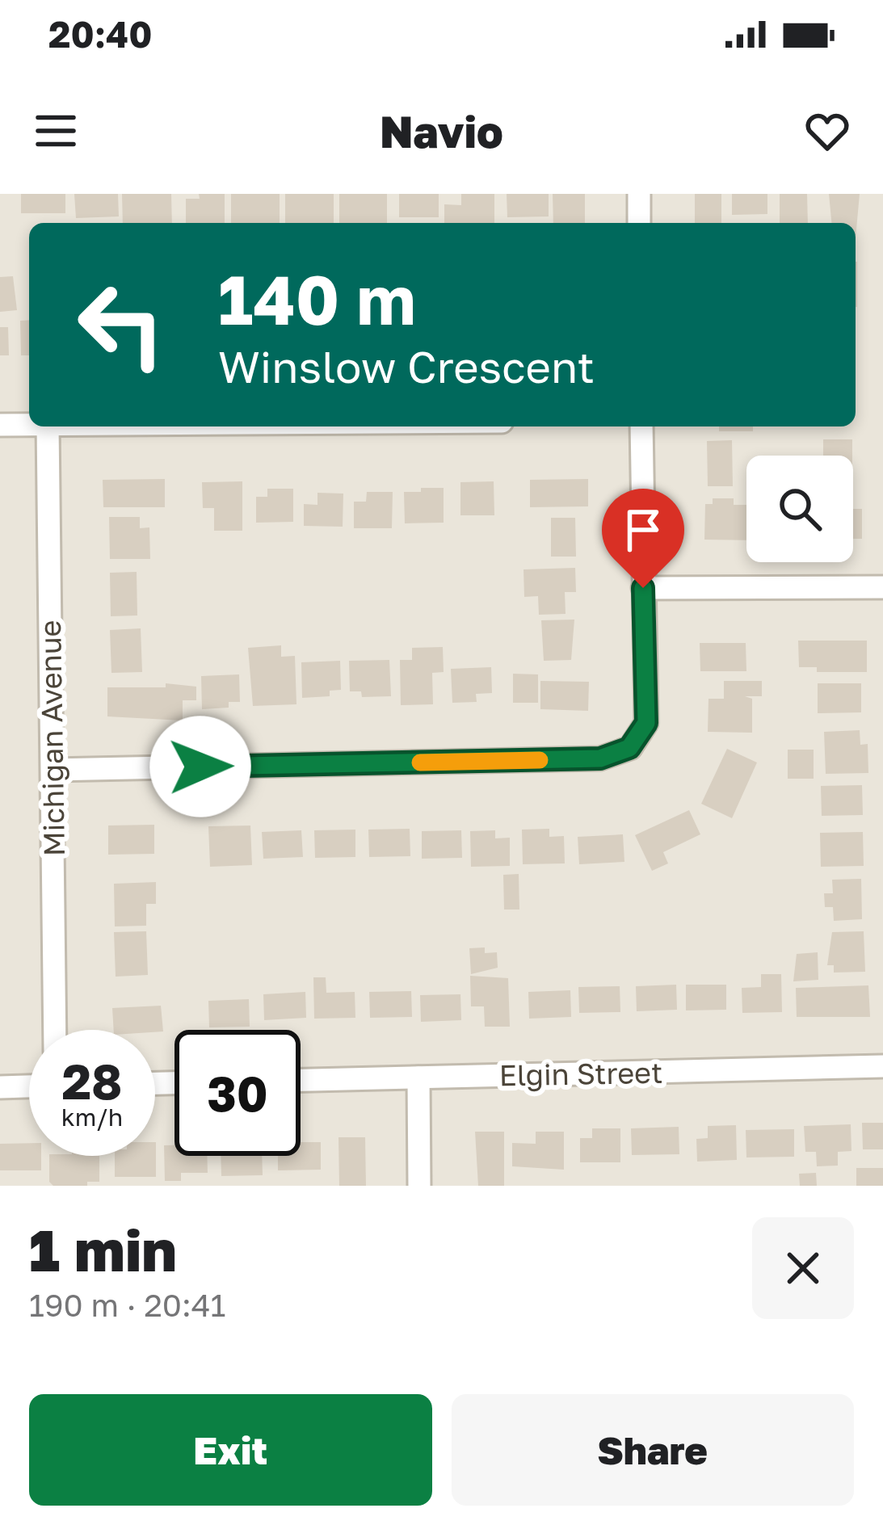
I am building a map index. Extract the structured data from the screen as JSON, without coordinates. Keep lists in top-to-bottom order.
{
  "streets": {
    "street": ["Michigan Avenue", "Elgin Street"]
  },
  "page": {
    "status": "20:40",
    "header": "Navio",
    "turn": ["140 m", "Winslow Crescent"],
    "speed": "28 km/h",
    "limit": "30",
    "heading": ["1 min", "190 m · 20:41"],
    "buttons": ["Exit", "Share"]
  }
}
